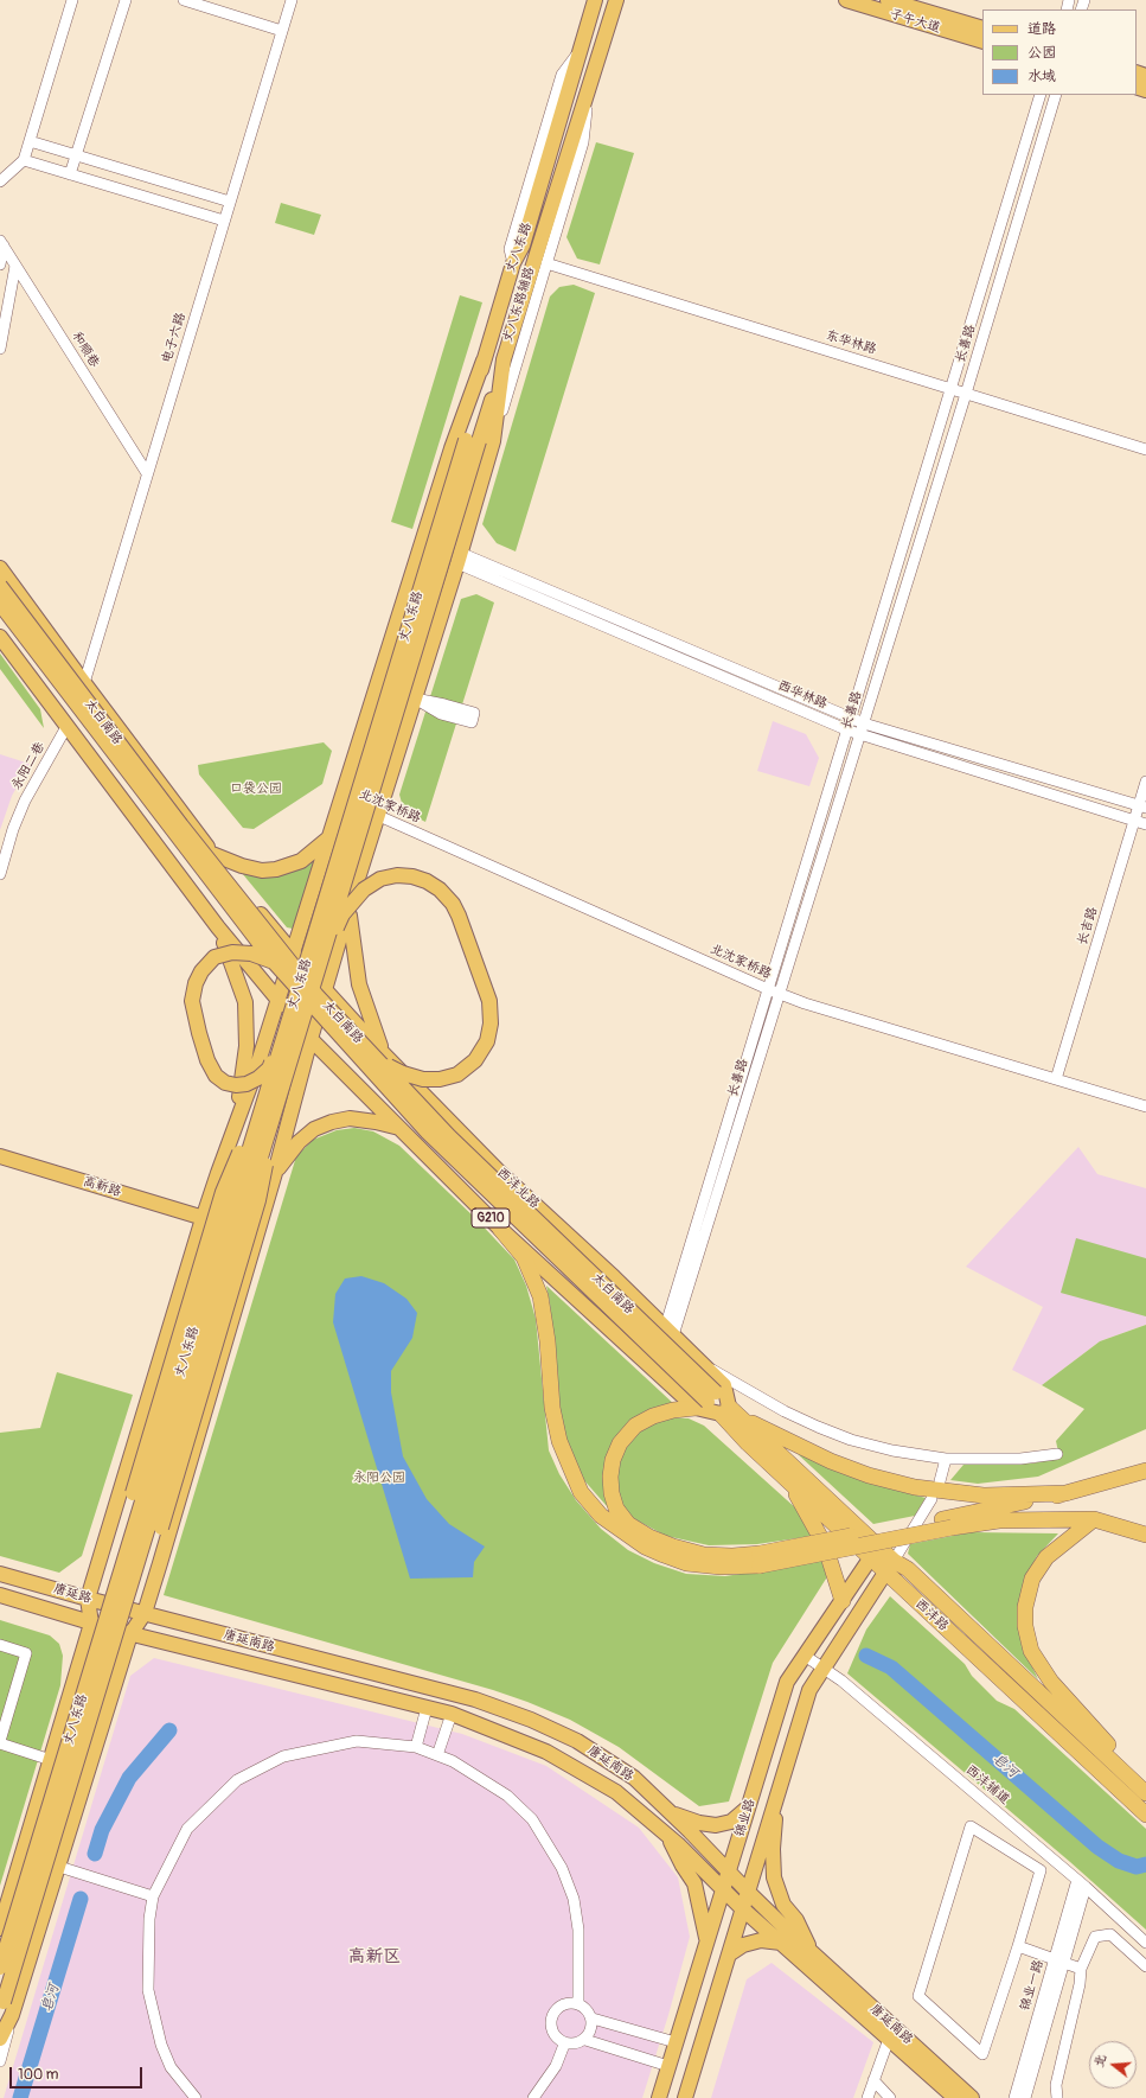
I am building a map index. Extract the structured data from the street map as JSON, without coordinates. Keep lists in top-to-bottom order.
{
  "streets": {
    "highway": ["西沣路"],
    "main road": [
      "子午大道",
      "丈八东路",
      "太白南路",
      "高新路",
      "西沣北路",
      "G210",
      "唐延路",
      "唐延南路",
      "锦业路"
    ],
    "street": [
      "丈八东路辅路",
      "电子六路",
      "东华林路",
      "长善路",
      "和顺巷",
      "西华林路",
      "永阳二巷",
      "北沈家桥路",
      "长吉路",
      "西沣辅道",
      "锦业一路"
    ]
  },
  "crossings": [
    ["丈八东路", "丈八东路辅路"],
    ["丈八东路", "西华林路"],
    ["丈八东路", "北沈家桥路"],
    ["丈八东路", "西沣北路"],
    ["丈八东路", "G210"],
    ["丈八东路", "唐延路"],
    ["丈八东路", "唐延南路"],
    ["丈八东路辅路", "东华林路"],
    ["电子六路", "和顺巷"],
    ["电子六路", "太白南路"],
    ["东华林路", "长善路"],
    ["长善路", "西华林路"],
    ["长善路", "北沈家桥路"],
    ["长善路", "西沣北路"],
    ["西华林路", "长吉路"],
    ["太白南路", "西沣北路"],
    ["太白南路", "G210"],
    ["北沈家桥路", "长吉路"],
    ["西沣北路", "G210"],
    ["西沣北路", "西沣路"],
    ["G210", "西沣路"],
    ["唐延路", "唐延南路"],
    ["西沣路", "锦业路"],
    ["唐延南路", "锦业路"],
    ["西沣辅道", "锦业路"],
    ["西沣辅道", "锦业一路"]
  ],
  "districts": ["高新区"],
  "water": ["皂河"],
  "parks": ["口袋公园", "永阳公园"],
  "legend": ["道路", "公园", "水域"],
  "scale_bar": "100 m",
  "north": "left"
}
